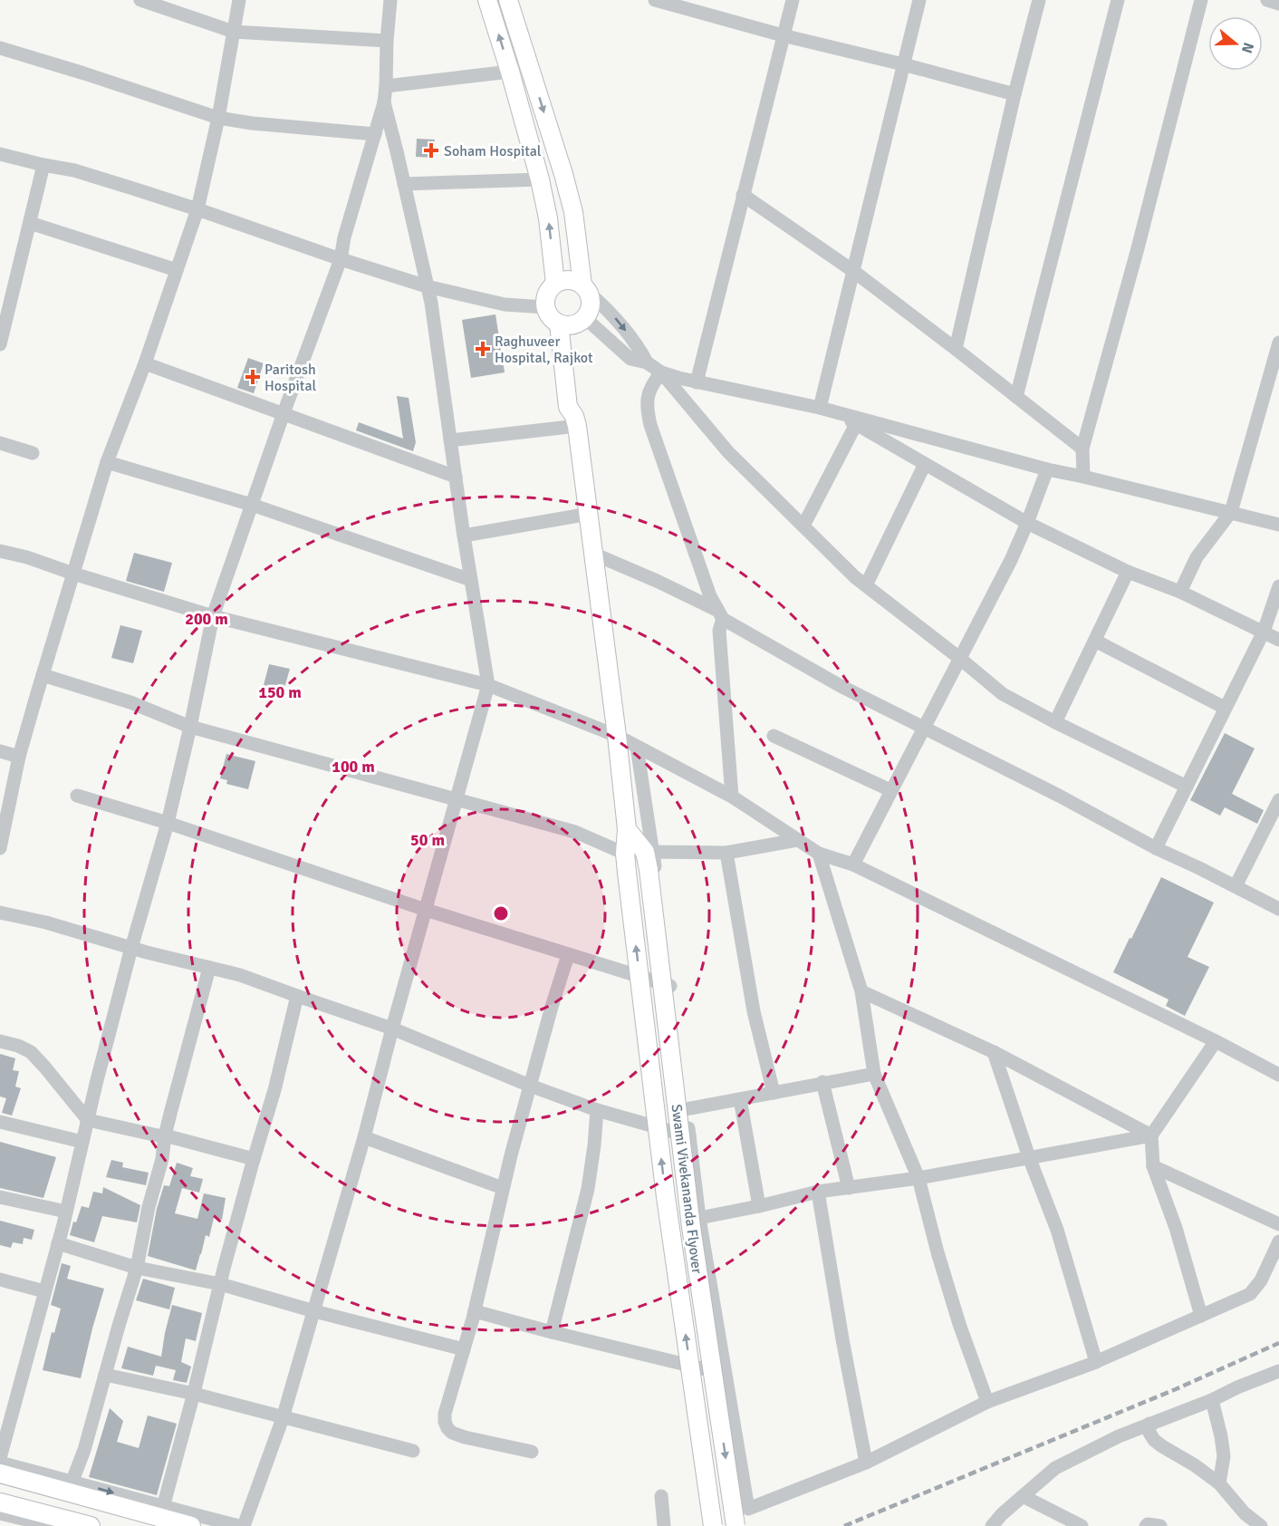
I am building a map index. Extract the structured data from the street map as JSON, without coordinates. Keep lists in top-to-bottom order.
{
  "streets": {
    "main road": ["Swami Vivekananda Flyover"]
  },
  "places": {
    "health": ["Soham Hospital", "Raghuveer Hospital, Rajkot", "Paritosh Hospital"]
  },
  "north": "right",
  "rings": [
    "200 m",
    "150 m",
    "100 m",
    "50 m"
  ]
}
